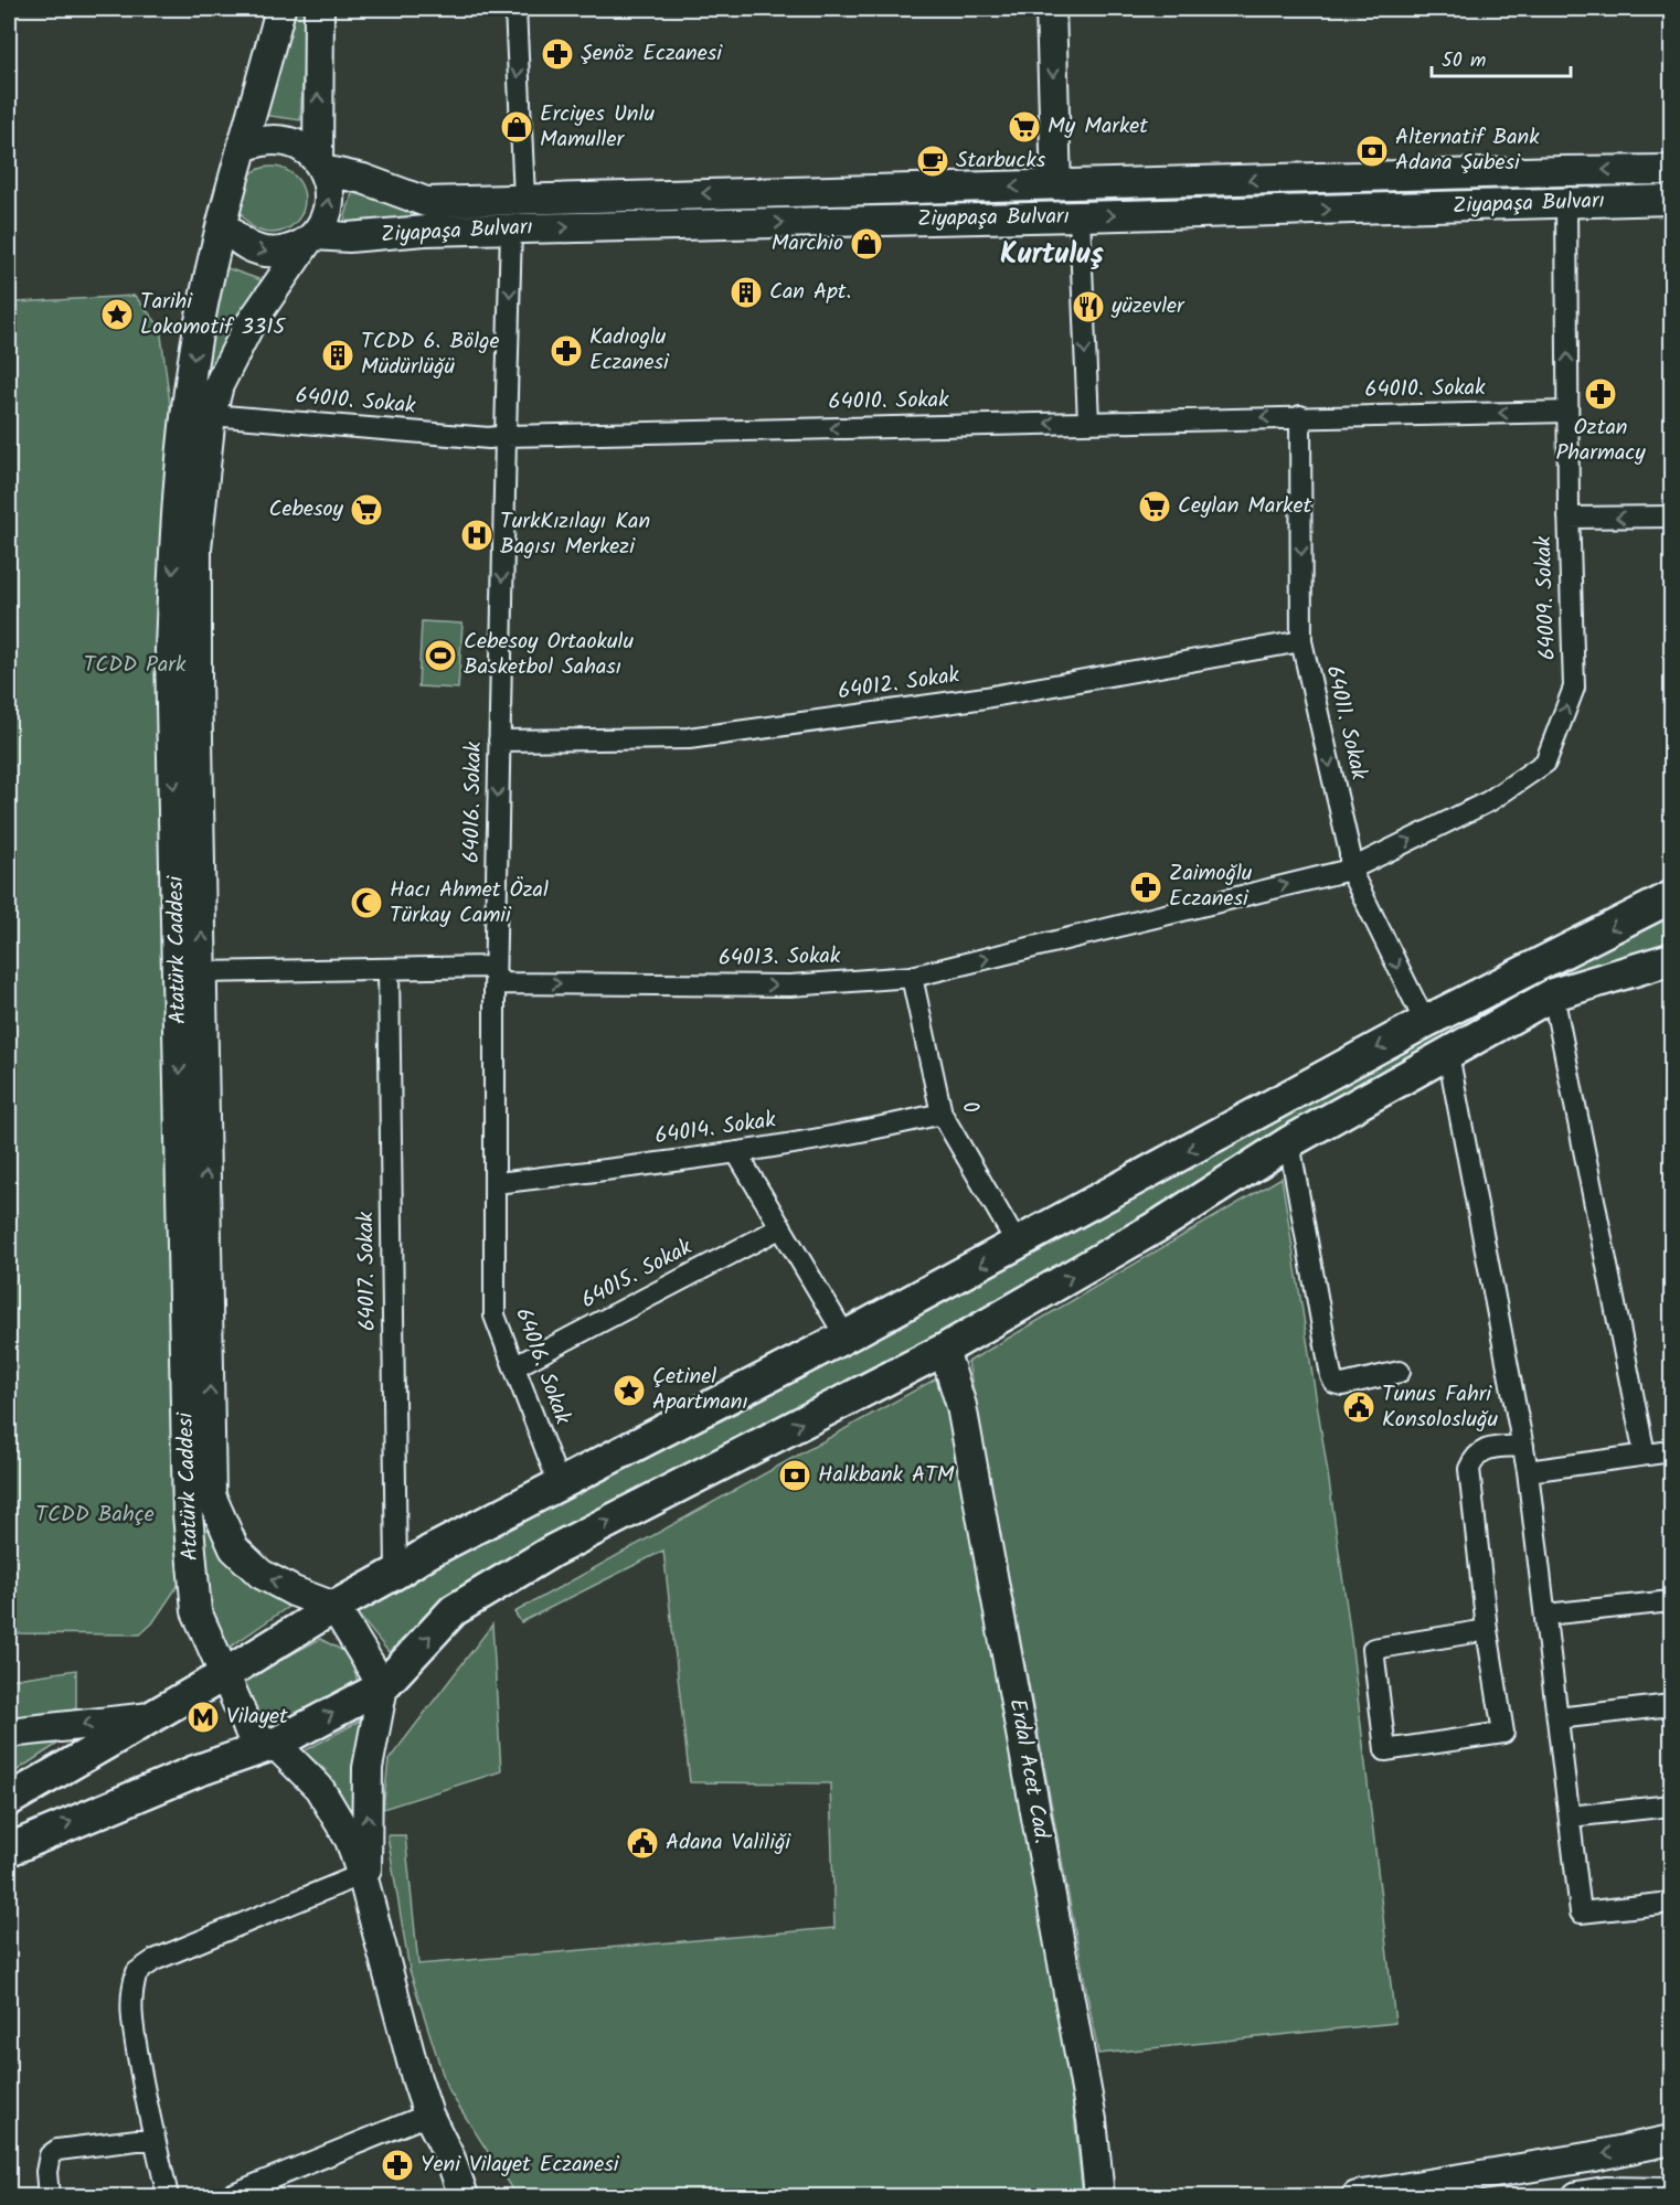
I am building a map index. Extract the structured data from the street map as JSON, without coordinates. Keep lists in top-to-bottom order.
{
  "streets": {
    "main road": ["Ziyapaşa Bulvarı", "Atatürk Caddesi", "Erdal Acet Cad."],
    "street": [
      "64010. Sokak",
      "64009. Sokak",
      "64012. Sokak",
      "64011. Sokak",
      "64016. Sokak",
      "64013. Sokak",
      "0",
      "64014. Sokak",
      "64017. Sokak",
      "64015. Sokak"
    ]
  },
  "crossings": [
    ["Ziyapaşa Bulvarı", "64009. Sokak"],
    ["Ziyapaşa Bulvarı", "64016. Sokak"],
    ["Ziyapaşa Bulvarı", "Atatürk Caddesi"],
    ["64010. Sokak", "64009. Sokak"],
    ["64010. Sokak", "64011. Sokak"],
    ["64010. Sokak", "64016. Sokak"],
    ["64010. Sokak", "Atatürk Caddesi"],
    ["64009. Sokak", "64011. Sokak"],
    ["64009. Sokak", "64013. Sokak"],
    ["64012. Sokak", "64011. Sokak"],
    ["64012. Sokak", "64016. Sokak"],
    ["64011. Sokak", "64013. Sokak"],
    ["64016. Sokak", "64013. Sokak"],
    ["64016. Sokak", "64014. Sokak"],
    ["64016. Sokak", "64015. Sokak"],
    ["Atatürk Caddesi", "64013. Sokak"],
    ["64013. Sokak", "0"],
    ["64013. Sokak", "64017. Sokak"],
    ["0", "64014. Sokak"]
  ],
  "one_way": [
    "64010. Sokak",
    "64009. Sokak",
    "64011. Sokak",
    "64016. Sokak",
    "64013. Sokak"
  ],
  "districts": ["Kurtuluş"],
  "parks": ["TCDD Park", "TCDD Bahçe"],
  "places": {
    "pharmacy": [
      "Şenöz Eczanesi",
      "Kadıoglu Eczanesi",
      "Oztan Pharmacy",
      "Zaimoğlu Eczanesi",
      "Yeni Vilayet Eczanesi"
    ],
    "shop": ["Erciyes Unlu Mamuller", "Marchio"],
    "supermarket": ["My Market", "Ceylan Market", "Cebesoy"],
    "bank": ["Alternatif Bank Adana Şubesi", "Halkbank ATM"],
    "cafe": ["Starbucks"],
    "building": ["Can Apt.", "TCDD 6. Bölge Müdürlüğü"],
    "restaurant": ["yüzevler"],
    "place": ["Tarihi Lokomotif 3315", "Çetinel Apartmanı"],
    "hospital": ["TurkKızılayı Kan Bagısı Merkezi"],
    "sports": ["Cebesoy Ortaokulu Basketbol Sahası"],
    "mosque": ["Hacı Ahmet Özal Türkay Camii"],
    "public building": ["Tunus Fahri Konsolosluğu", "Adana Valiliği"],
    "metro station": ["Vilayet"]
  },
  "scale_bar": "50 m"
}
